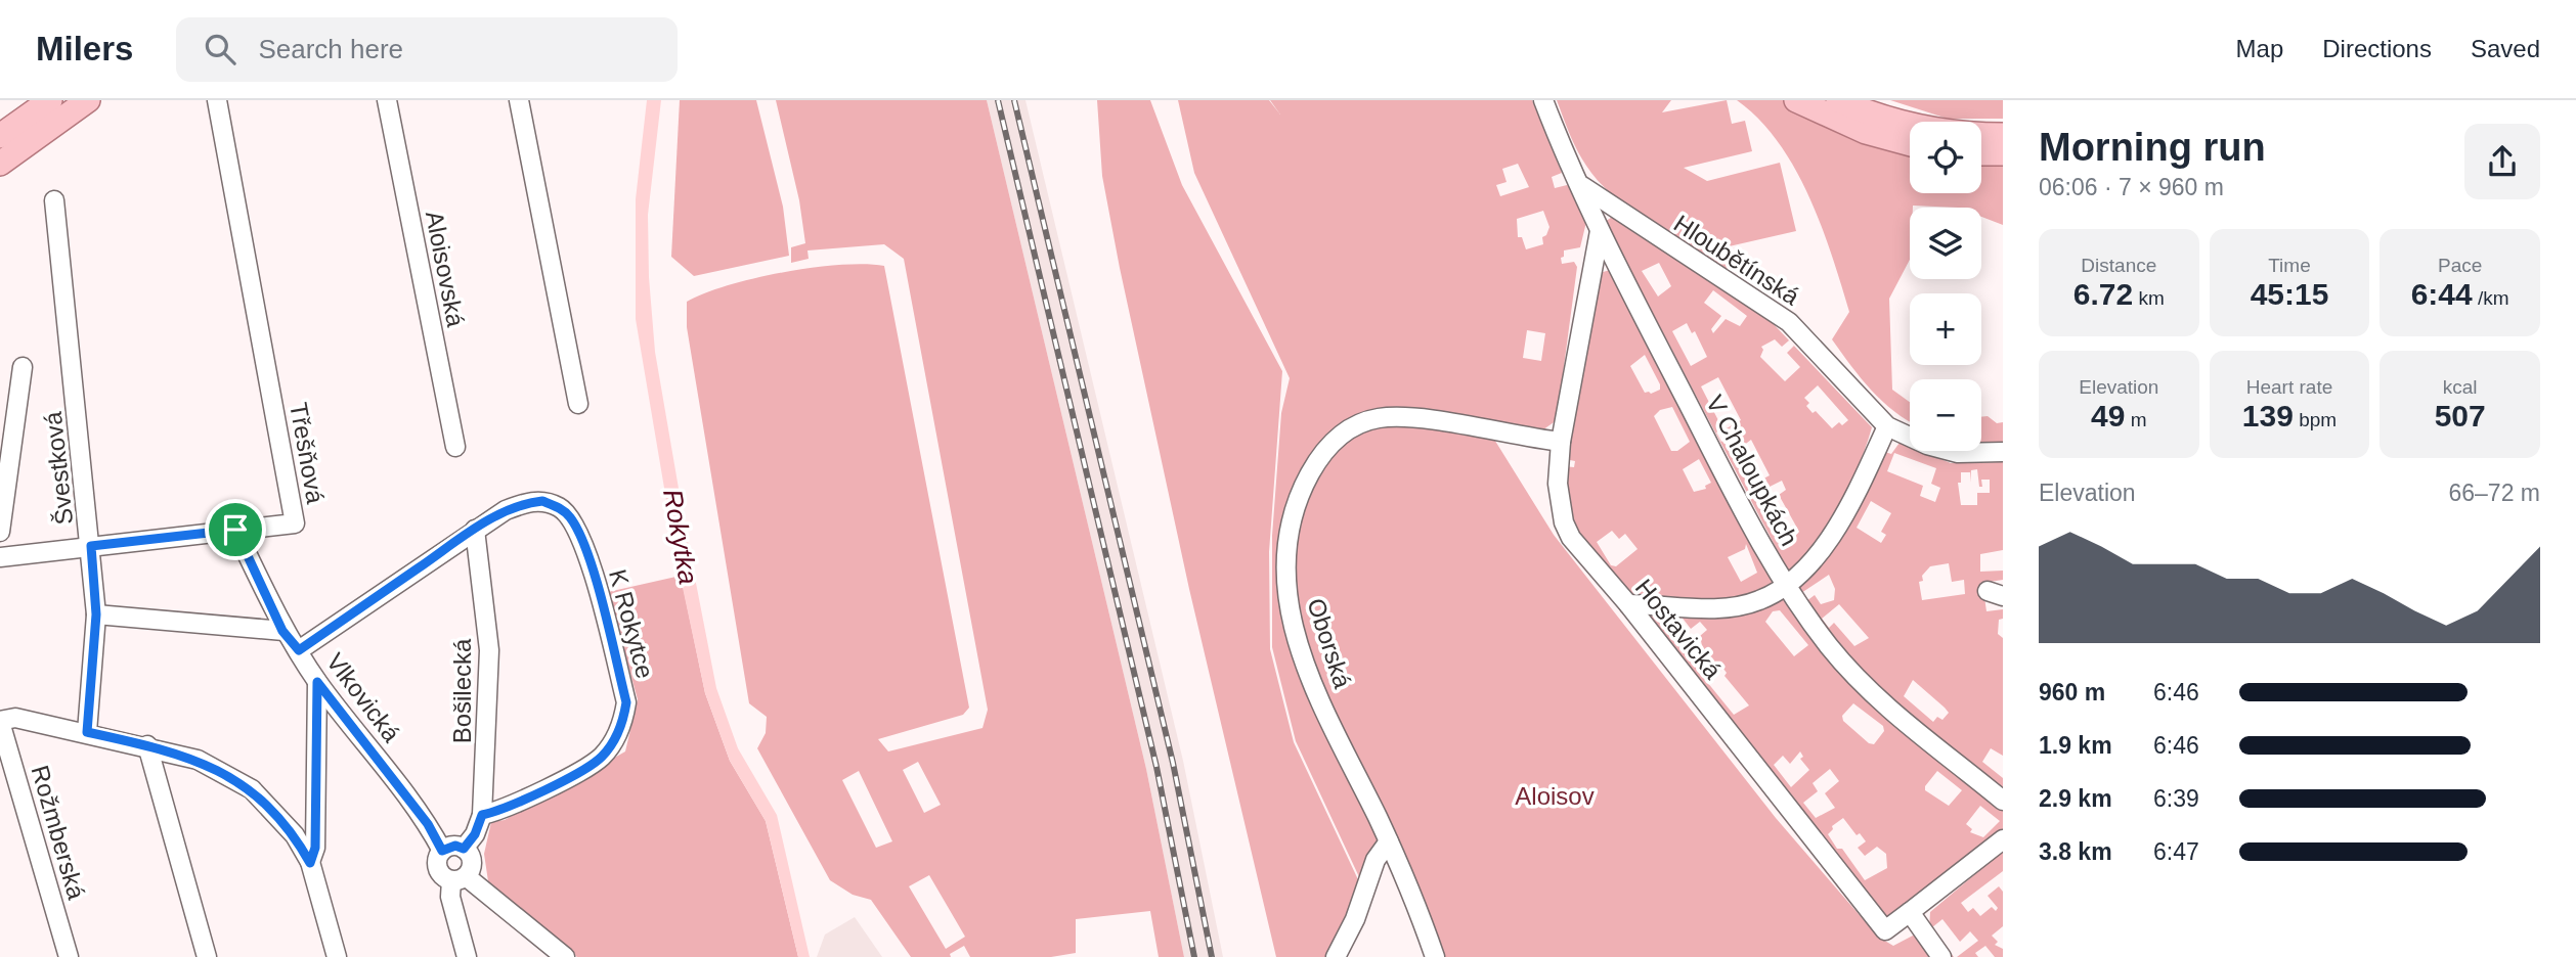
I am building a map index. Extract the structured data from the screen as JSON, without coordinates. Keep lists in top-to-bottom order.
{
  "streets": {
    "street": [
      "Hloubětínská",
      "Aloisovská",
      "Třešňová",
      "Švestková",
      "V Chaloupkách",
      "K Rokytce",
      "Hostavická",
      "Oborská",
      "Bošilecká",
      "Vlkovická",
      "Rožmberská"
    ]
  },
  "crossings": [
    ["Hloubětínská", "V Chaloupkách"],
    ["Třešňová", "Švestková"],
    ["Třešňová", "Vlkovická"],
    ["V Chaloupkách", "Hostavická"],
    ["K Rokytce", "Bošilecká"],
    ["K Rokytce", "Vlkovická"],
    ["Hostavická", "Oborská"],
    ["Bošilecká", "Vlkovická"]
  ],
  "water": ["Rokytka"],
  "parks": ["Aloisov"],
  "page": {
    "header": "Milers",
    "search": "Search here",
    "nav": ["Map", "Directions", "Saved"],
    "heading": ["Morning run", "06:06 · 7 × 960 m"],
    "map_buttons": ["+", "−"],
    "stats": [
      ["Distance", "6.72 km"],
      ["Time", "45:15"],
      ["Pace", "6:44 /km"],
      ["Elevation", "49 m"],
      ["Heart rate", "139 bpm"],
      ["kcal", "507"]
    ],
    "chart": ["Elevation", "66–72 m"],
    "list": [
      {
        "name": "960 m",
        "note": "6:46"
      },
      {
        "name": "1.9 km",
        "note": "6:46"
      },
      {
        "name": "2.9 km",
        "note": "6:39"
      },
      {
        "name": "3.8 km",
        "note": "6:47"
      }
    ]
  }
}
